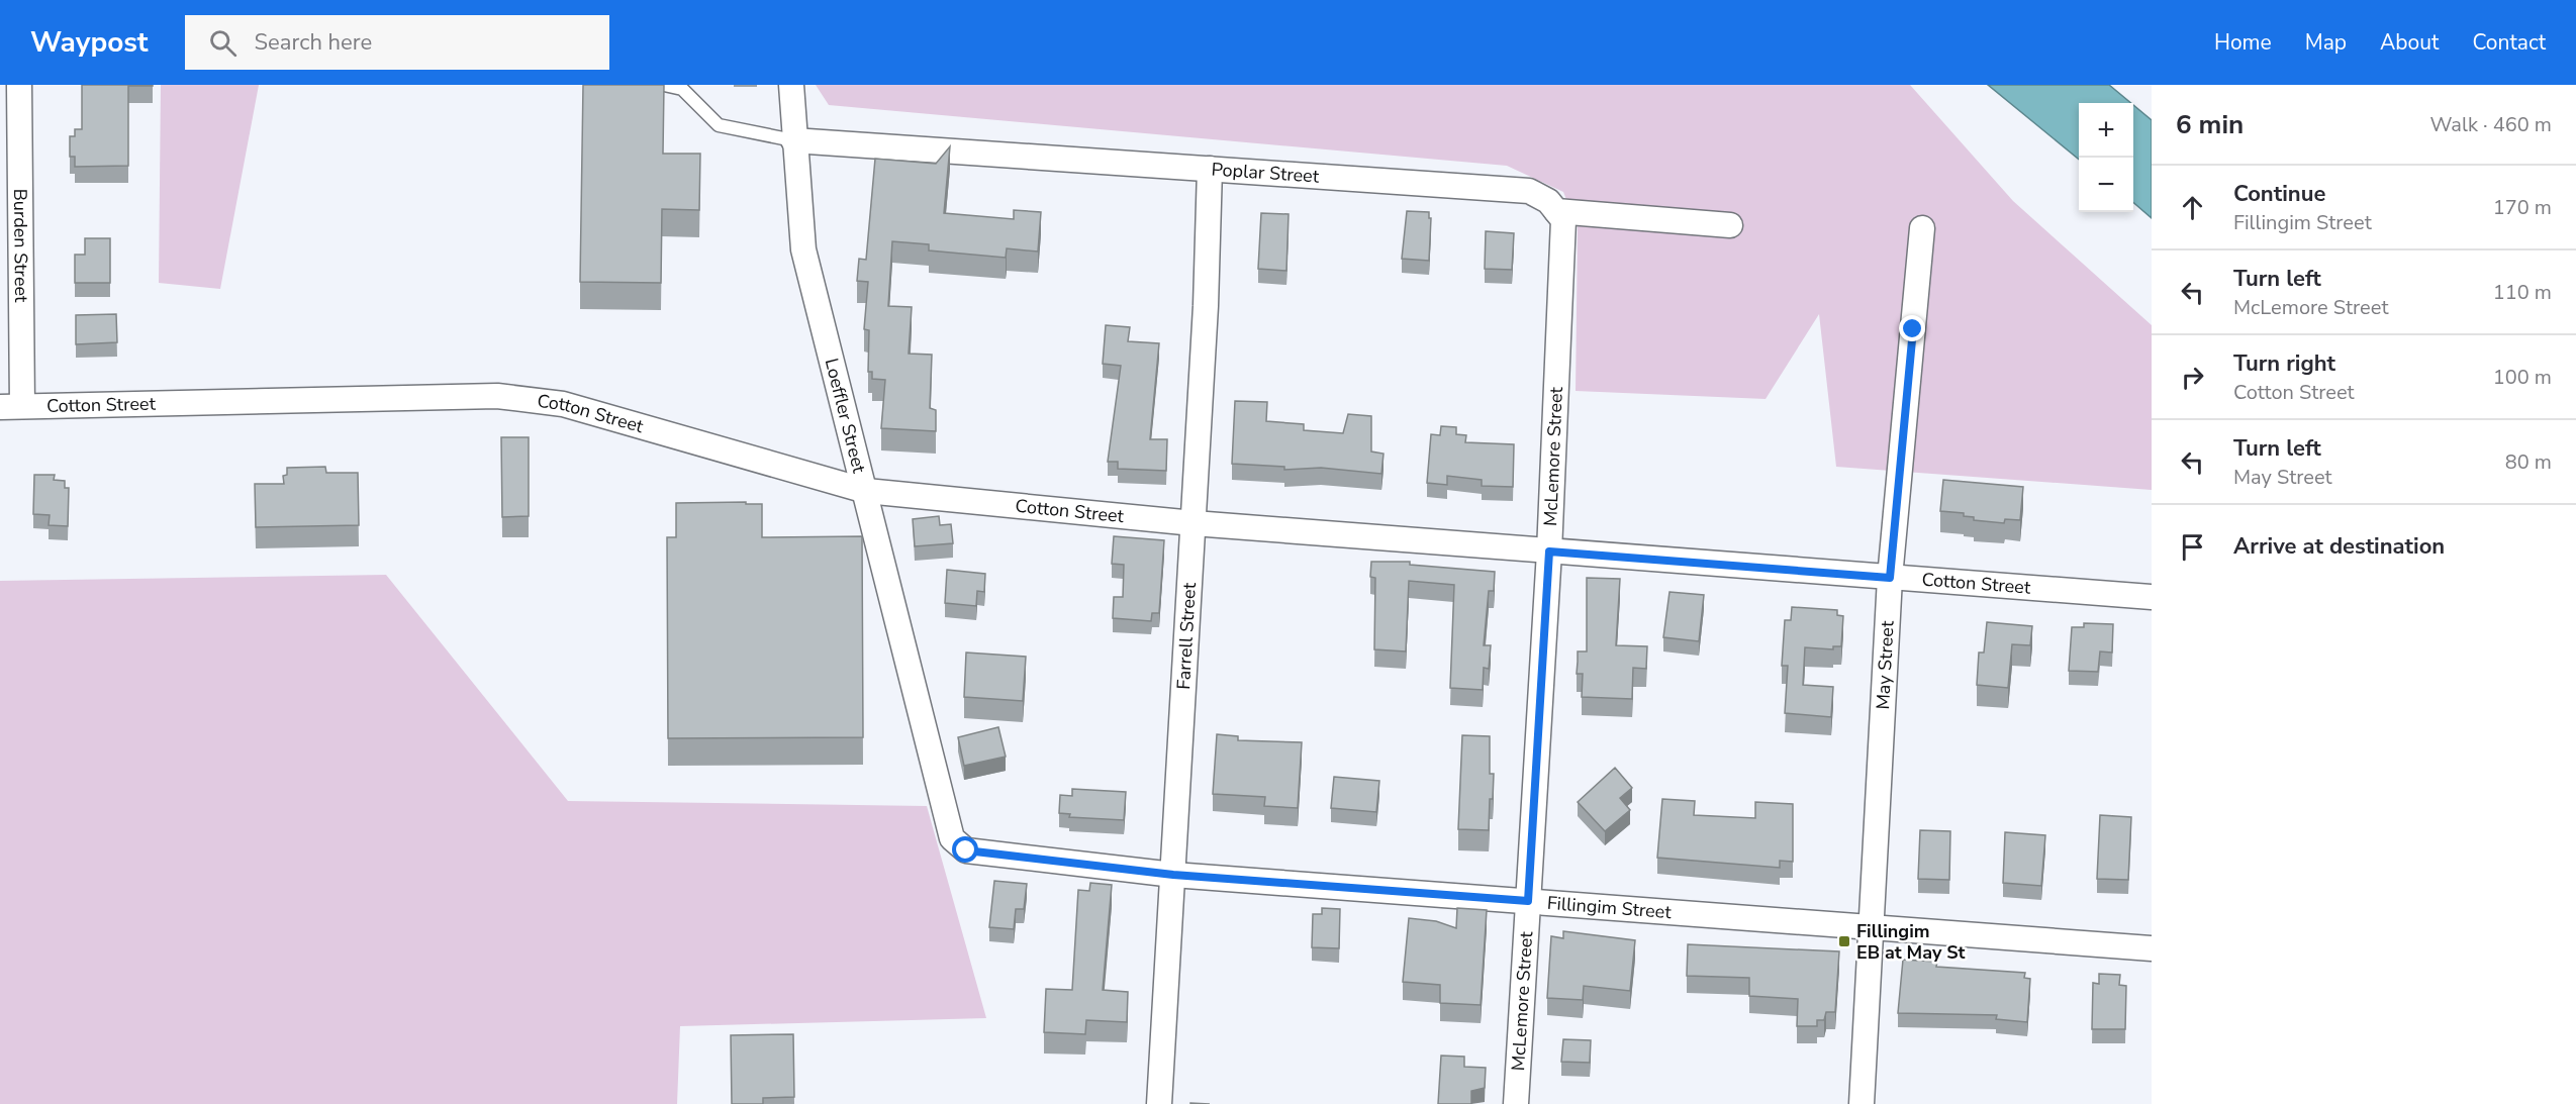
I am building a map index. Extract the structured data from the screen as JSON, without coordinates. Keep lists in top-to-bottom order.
{
  "streets": {
    "street": [
      "Poplar Street",
      "Burden Street",
      "Cotton Street",
      "Loeffler Street",
      "McLemore Street",
      "Farrell Street",
      "May Street",
      "Fillingim Street"
    ]
  },
  "crossings": [
    ["Poplar Street", "Loeffler Street"],
    ["Poplar Street", "McLemore Street"],
    ["Poplar Street", "Farrell Street"],
    ["Burden Street", "Cotton Street"],
    ["Cotton Street", "Loeffler Street"],
    ["Cotton Street", "McLemore Street"],
    ["Cotton Street", "Farrell Street"],
    ["Cotton Street", "May Street"],
    ["Loeffler Street", "Fillingim Street"],
    ["McLemore Street", "Fillingim Street"],
    ["Farrell Street", "Fillingim Street"],
    ["May Street", "Fillingim Street"]
  ],
  "places": {
    "transit": ["Fillingim EB at May St"]
  },
  "page": {
    "header": "Waypost",
    "search": "Search here",
    "nav": [
      "Home",
      "Map",
      "About",
      "Contact"
    ],
    "heading": ["6 min", "Walk · 460 m"],
    "map_buttons": ["+", "−"],
    "list": [
      ["Continue", "Fillingim Street", "170 m"],
      ["Turn left", "McLemore Street", "110 m"],
      ["Turn right", "Cotton Street", "100 m"],
      ["Turn left", "May Street", "80 m"],
      "Arrive at destination"
    ]
  }
}
